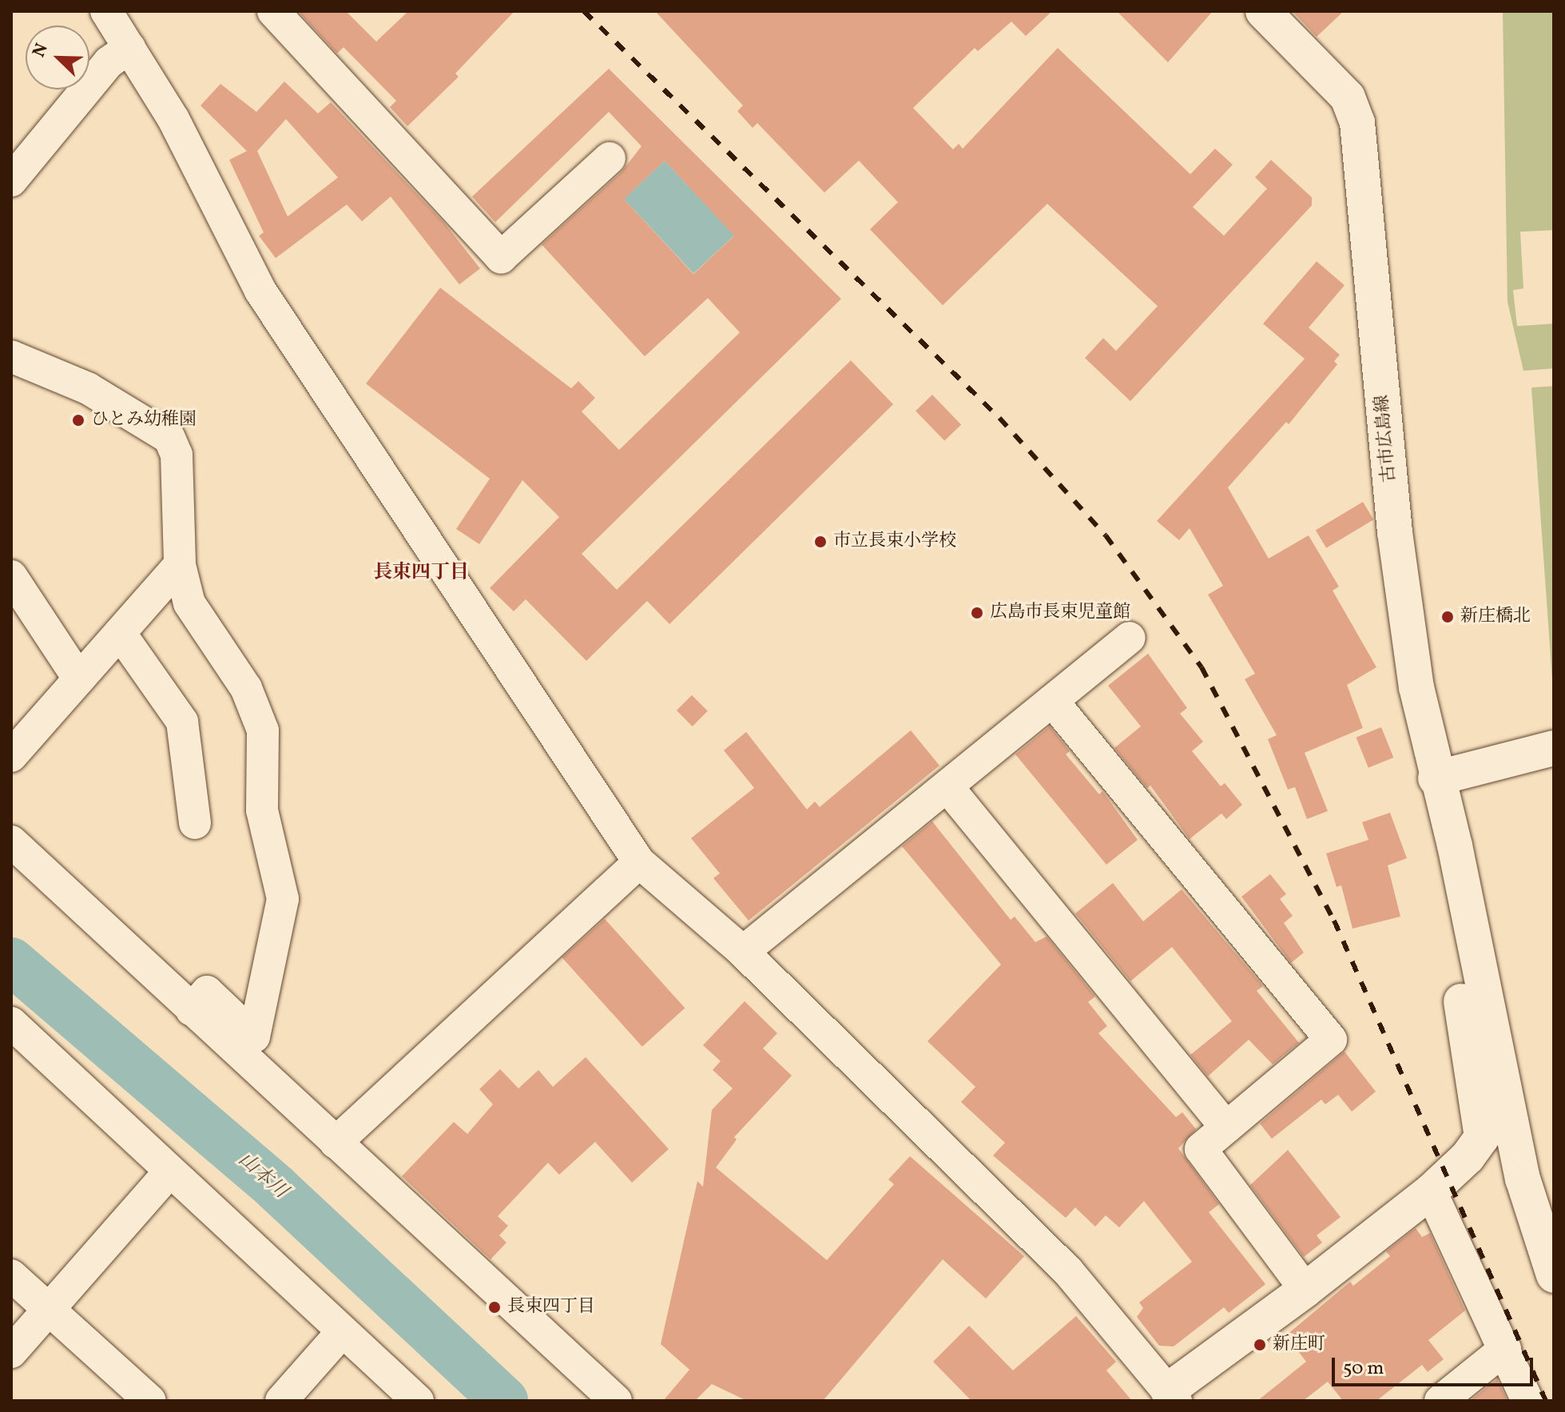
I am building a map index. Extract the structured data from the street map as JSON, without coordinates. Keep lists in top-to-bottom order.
{
  "streets": {
    "street": ["古市広島線"]
  },
  "districts": ["長束四丁目"],
  "water": ["山本川"],
  "places": [
    "ひとみ幼稚園",
    "市立長束小学校",
    "広島市長束児童館",
    "新庄橋北",
    "長束四丁目",
    "新庄町"
  ],
  "scale_bar": "50 m",
  "north": "top left"
}
